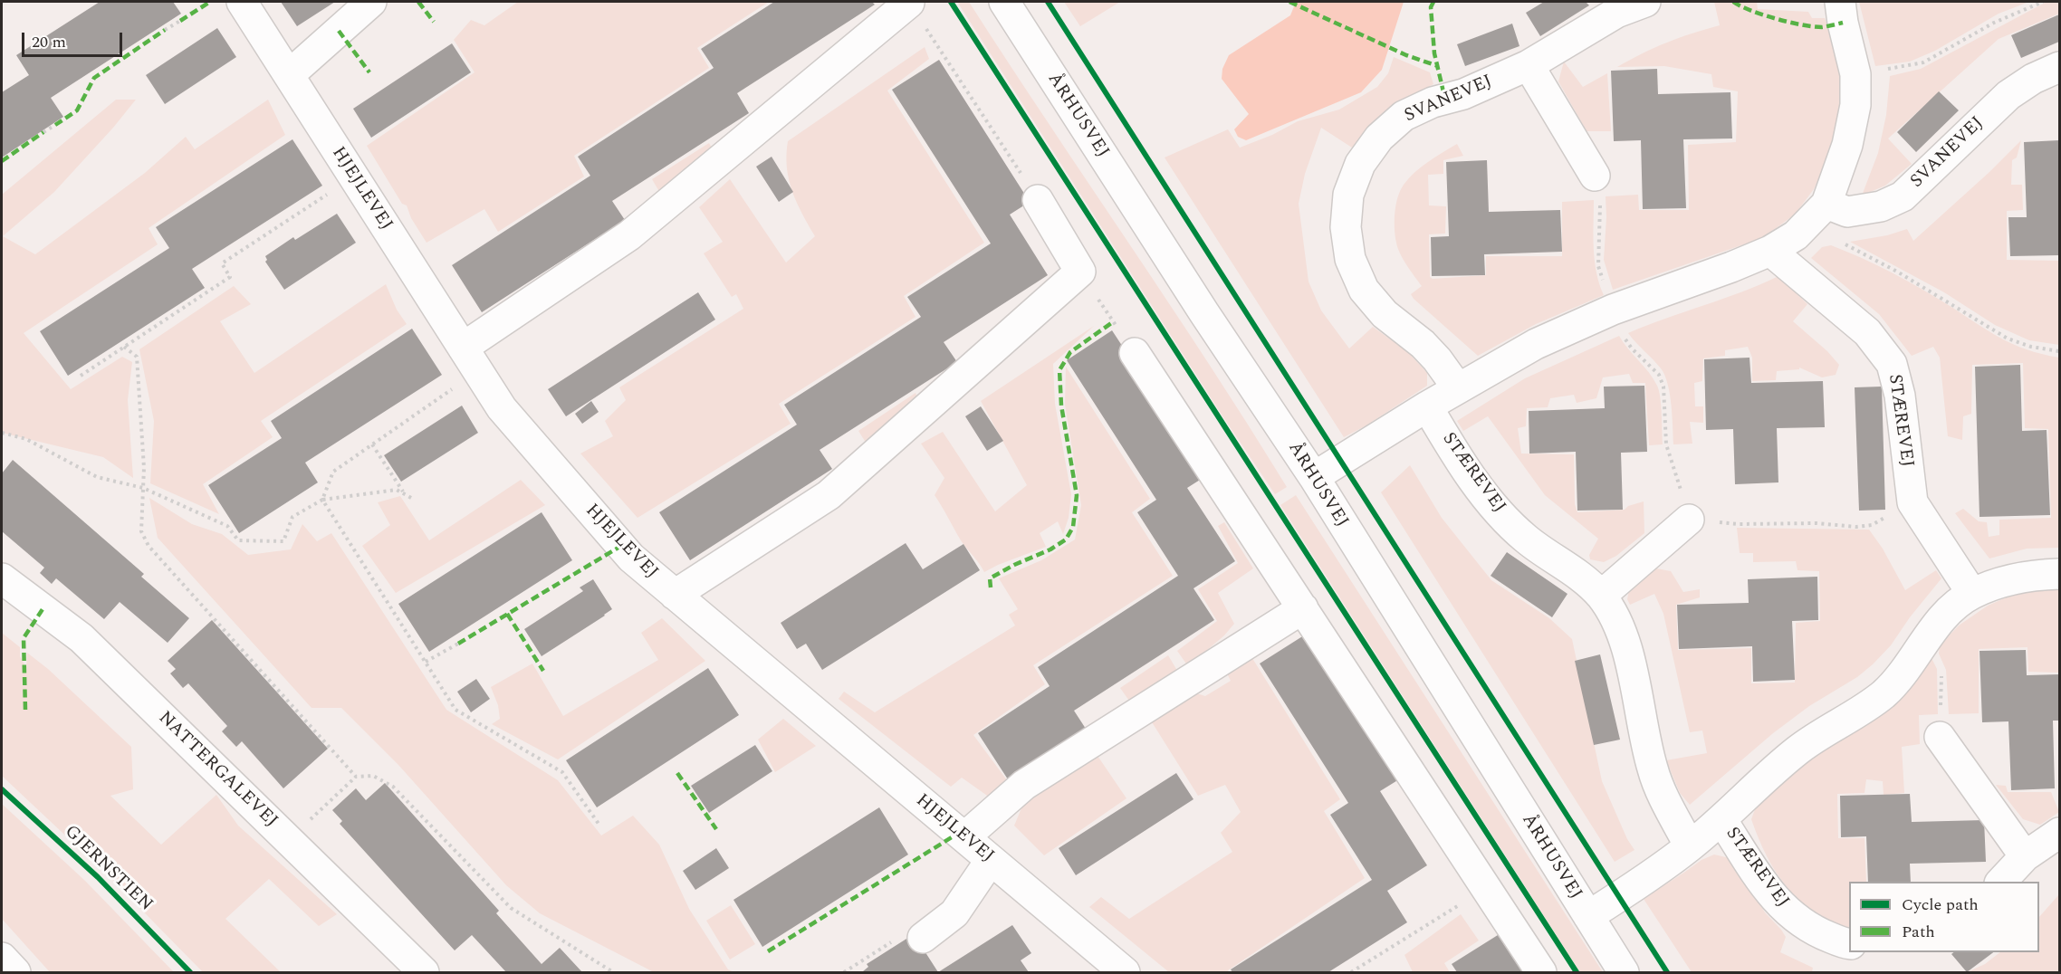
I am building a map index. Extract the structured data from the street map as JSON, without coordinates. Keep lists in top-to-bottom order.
{
  "streets": {
    "street": [
      "SVANEVEJ",
      "ÅRHUSVEJ",
      "HJEJLEVEJ",
      "STÆREVEJ",
      "NATTERGALEVEJ"
    ],
    "cycle path": ["GJERNSTIEN"]
  },
  "crossings": [
    ["ÅRHUSVEJ", "STÆREVEJ"]
  ],
  "legend": ["Cycle path", "Path"],
  "scale_bar": "20 m"
}
